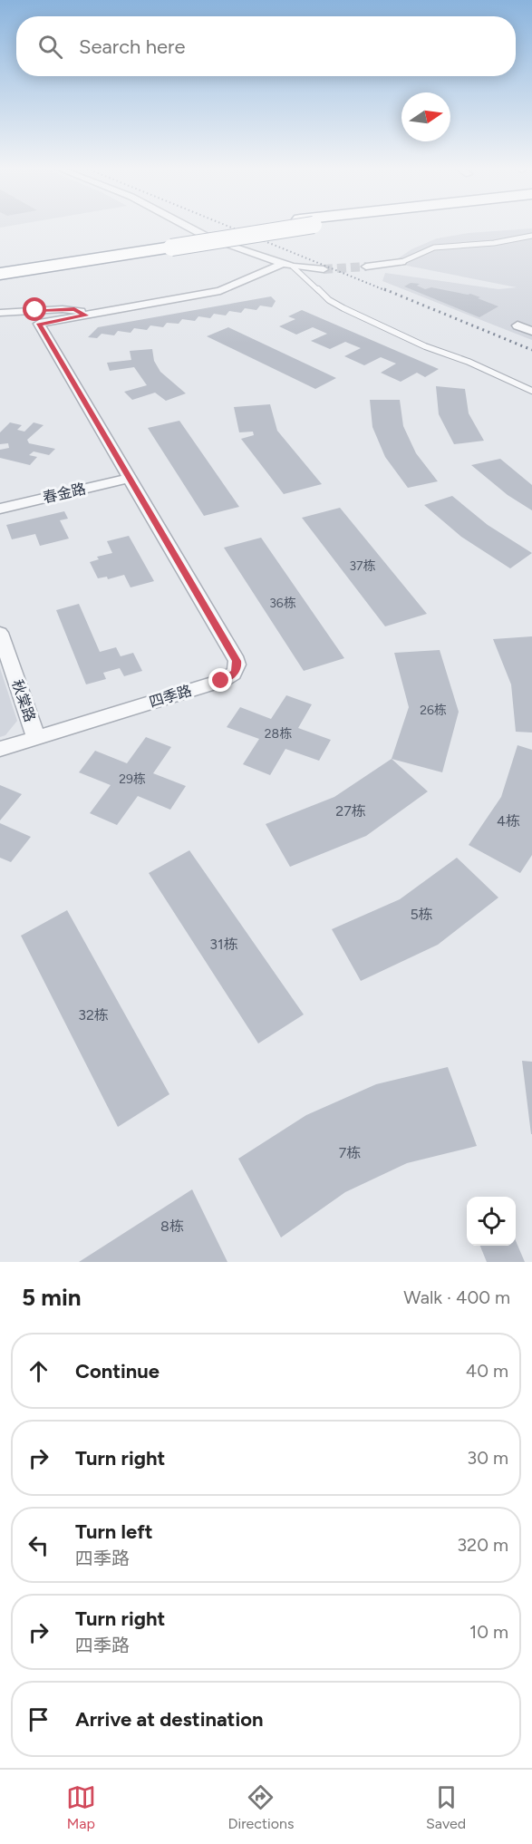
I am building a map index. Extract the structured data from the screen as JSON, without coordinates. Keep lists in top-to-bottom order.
{
  "streets": {
    "street": ["春金路", "四季路", "秋棠路"]
  },
  "crossings": [
    ["春金路", "四季路"],
    ["四季路", "秋棠路"]
  ],
  "house_numbers": [
    "37栋",
    "36栋",
    "26栋",
    "28栋",
    "29栋",
    "27栋",
    "4栋",
    "5栋",
    "31栋",
    "32栋",
    "7栋",
    "8栋"
  ],
  "north": "right",
  "page": {
    "search": "Search here",
    "heading": ["5 min", "Walk · 400 m"],
    "list": [
      ["Continue", "40 m"],
      ["Turn right", "30 m"],
      ["Turn left", "四季路", "320 m"],
      ["Turn right", "四季路", "10 m"],
      "Arrive at destination"
    ],
    "nav": ["Map", "Directions", "Saved"]
  }
}
